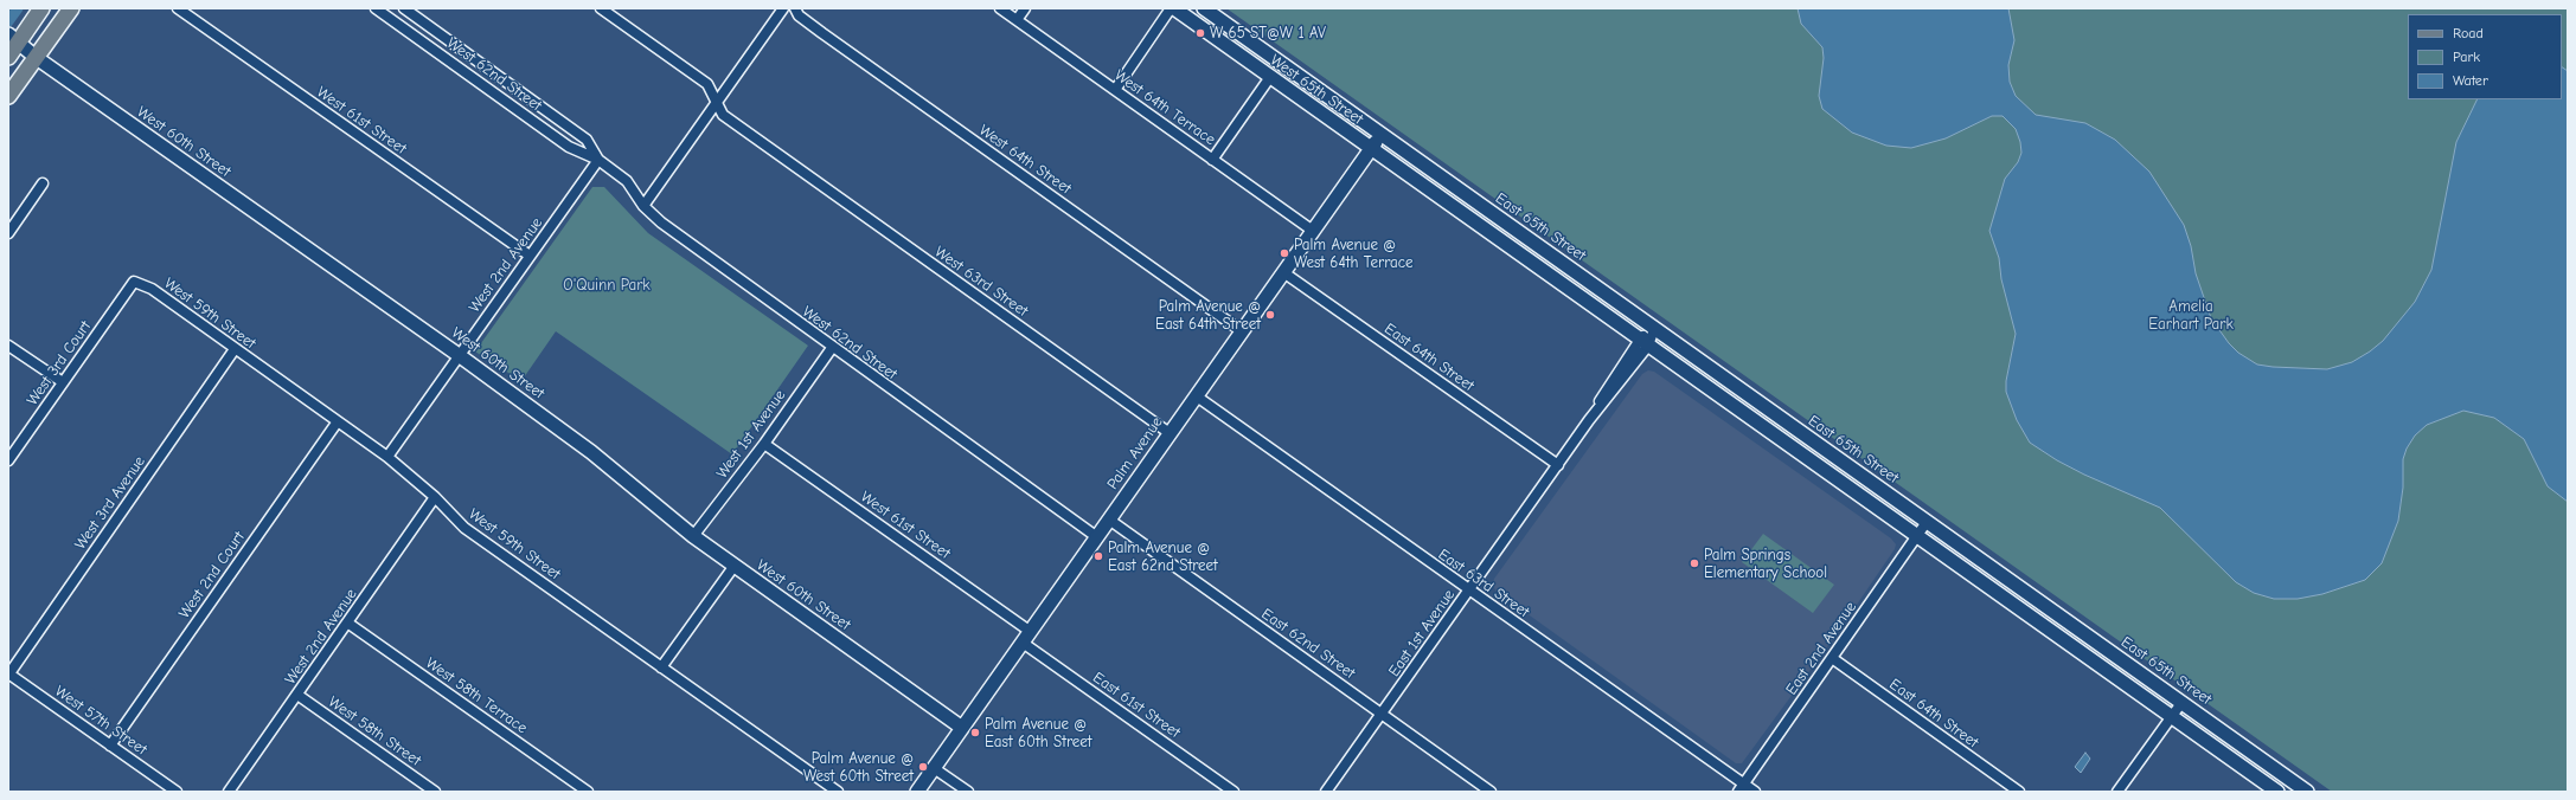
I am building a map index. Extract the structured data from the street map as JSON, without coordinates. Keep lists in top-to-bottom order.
{
  "streets": {
    "main road": [
      "West 65th Street",
      "West 60th Street",
      "East 65th Street",
      "Palm Avenue"
    ],
    "street": [
      "West 62nd Street",
      "West 64th Terrace",
      "West 61st Street",
      "West 64th Street",
      "West 2nd Avenue",
      "West 63rd Street",
      "West 59th Street",
      "East 64th Street",
      "West 3rd Court",
      "West 1st Avenue",
      "West 3rd Avenue",
      "West 2nd Court",
      "East 63rd Street",
      "East 1st Avenue",
      "East 62nd Street",
      "East 2nd Avenue",
      "West 58th Terrace",
      "East 61st Street",
      "West 57th Street",
      "West 58th Street"
    ]
  },
  "crossings": [
    ["West 62nd Street", "West 2nd Avenue"],
    ["West 62nd Street", "West 1st Avenue"],
    ["West 62nd Street", "Palm Avenue"],
    ["West 65th Street", "East 65th Street"],
    ["West 65th Street", "Palm Avenue"],
    ["West 64th Terrace", "Palm Avenue"],
    ["West 61st Street", "West 2nd Avenue"],
    ["West 61st Street", "West 1st Avenue"],
    ["West 61st Street", "Palm Avenue"],
    ["West 61st Street", "East 61st Street"],
    ["West 60th Street", "West 2nd Avenue"],
    ["West 60th Street", "West 1st Avenue"],
    ["West 60th Street", "Palm Avenue"],
    ["West 64th Street", "Palm Avenue"],
    ["East 65th Street", "Palm Avenue"],
    ["East 65th Street", "East 1st Avenue"],
    ["East 65th Street", "East 2nd Avenue"],
    ["West 2nd Avenue", "West 59th Street"],
    ["West 2nd Avenue", "West 58th Terrace"],
    ["West 2nd Avenue", "West 58th Street"],
    ["West 63rd Street", "Palm Avenue"],
    ["West 59th Street", "West 3rd Court"],
    ["West 59th Street", "West 3rd Avenue"],
    ["West 59th Street", "West 2nd Court"],
    ["East 64th Street", "Palm Avenue"],
    ["East 64th Street", "East 1st Avenue"],
    ["East 64th Street", "East 2nd Avenue"],
    ["Palm Avenue", "East 63rd Street"],
    ["Palm Avenue", "East 62nd Street"],
    ["Palm Avenue", "East 61st Street"],
    ["West 3rd Avenue", "West 57th Street"],
    ["West 2nd Court", "West 57th Street"],
    ["East 63rd Street", "East 1st Avenue"],
    ["East 63rd Street", "East 2nd Avenue"],
    ["East 1st Avenue", "East 62nd Street"]
  ],
  "parks": ["O'Quinn Park", "Amelia Earhart Park"],
  "places": [
    "W 65 ST@W 1 AV",
    "Palm Avenue @ West 64th Terrace",
    "Palm Avenue @ East 64th Street",
    "Palm Avenue @ East 62nd Street",
    "Palm Springs Elementary School",
    "Palm Avenue @ East 60th Street",
    "Palm Avenue @ West 60th Street"
  ],
  "legend": ["Road", "Park", "Water"]
}
